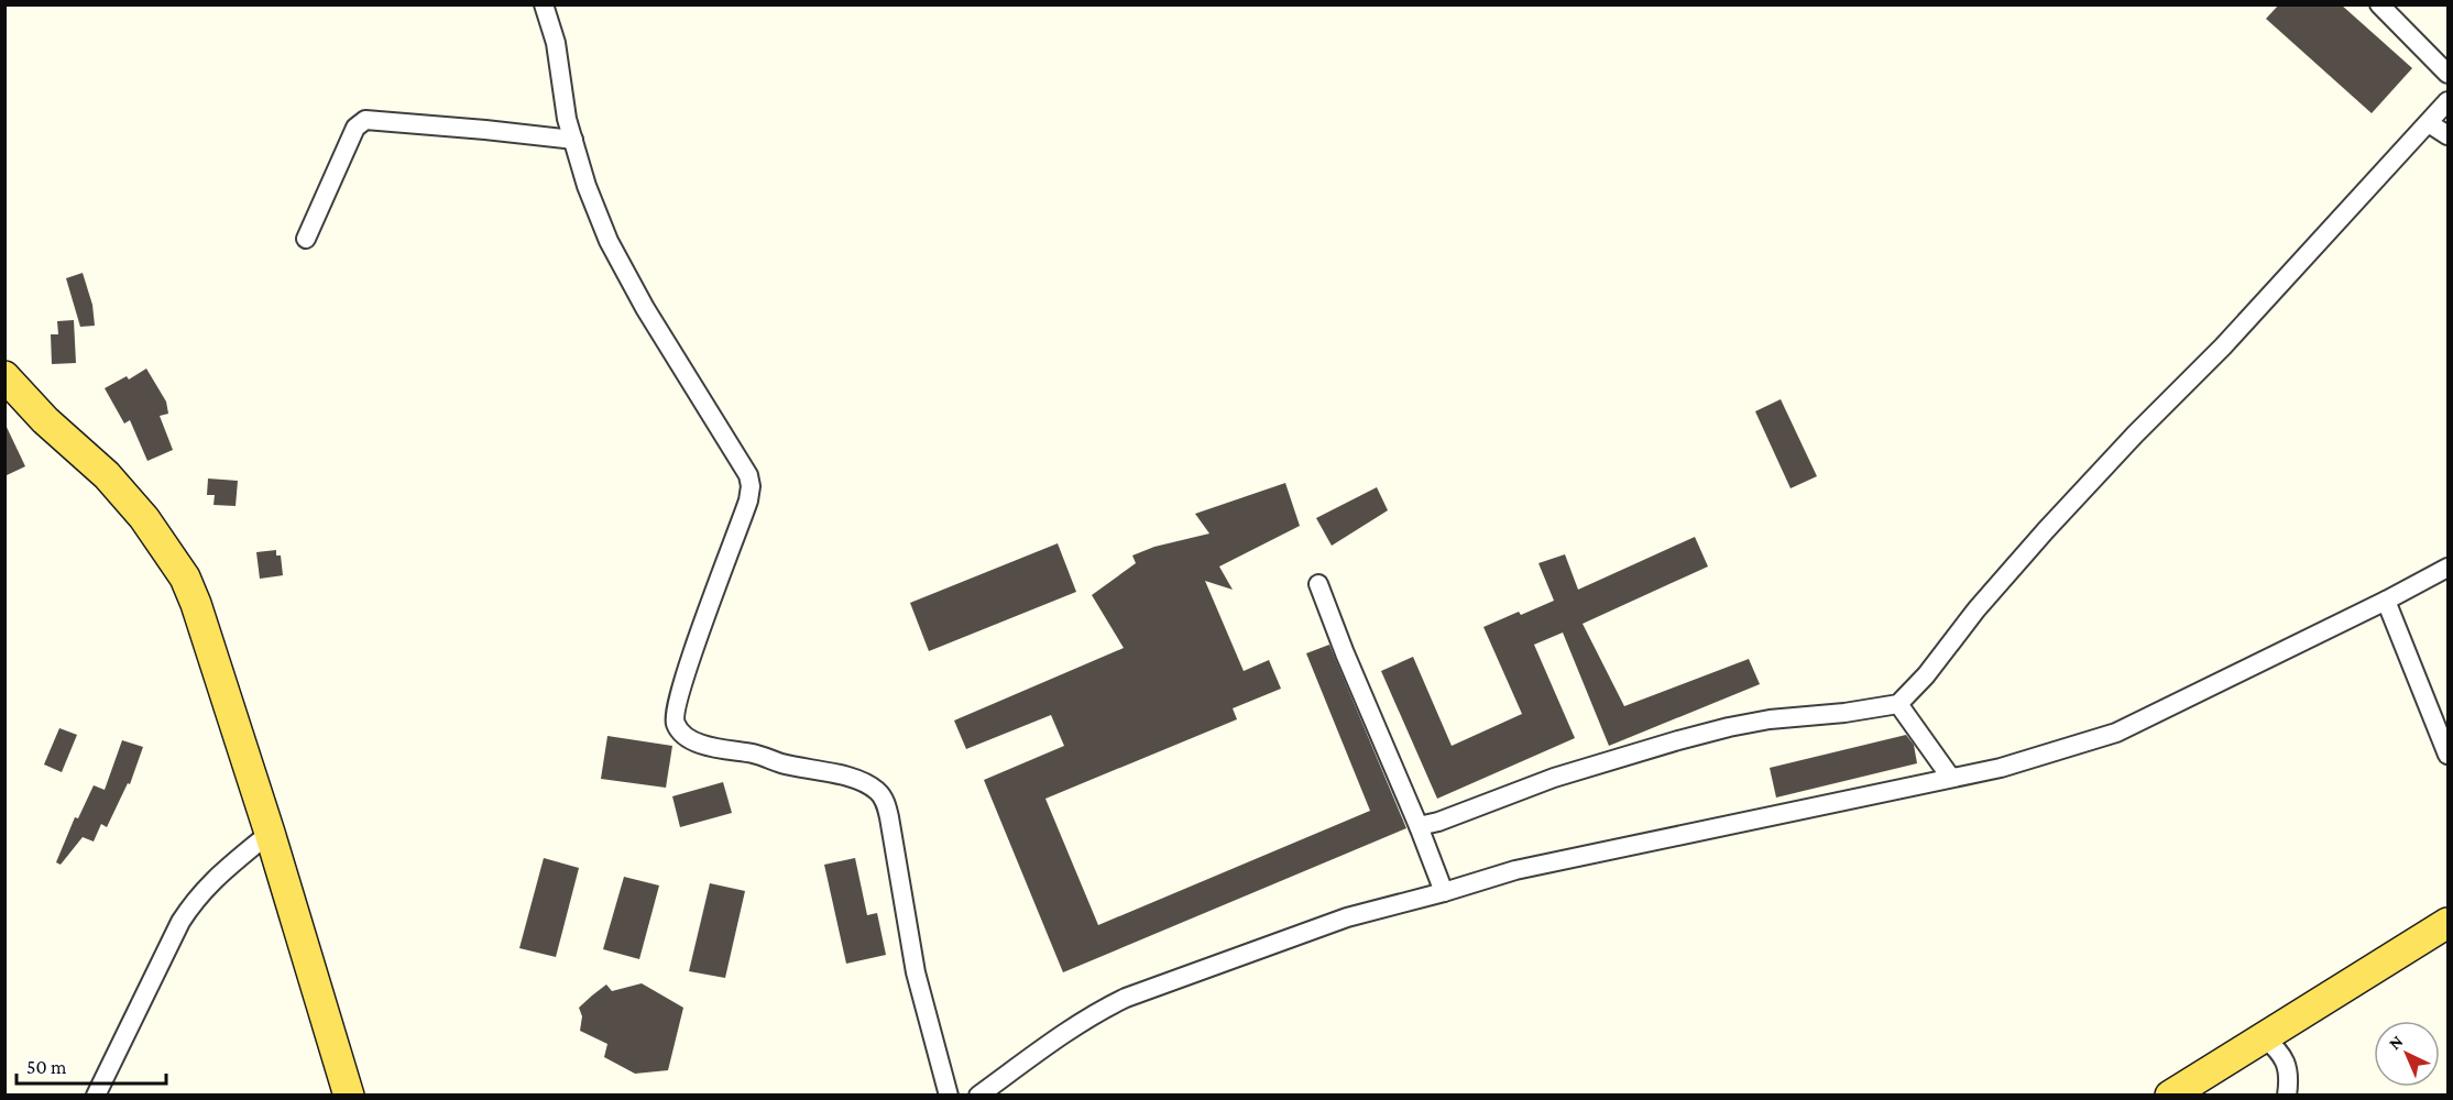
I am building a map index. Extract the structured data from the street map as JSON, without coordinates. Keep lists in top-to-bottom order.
{
  "scale_bar": "50 m",
  "north": "top left"
}
